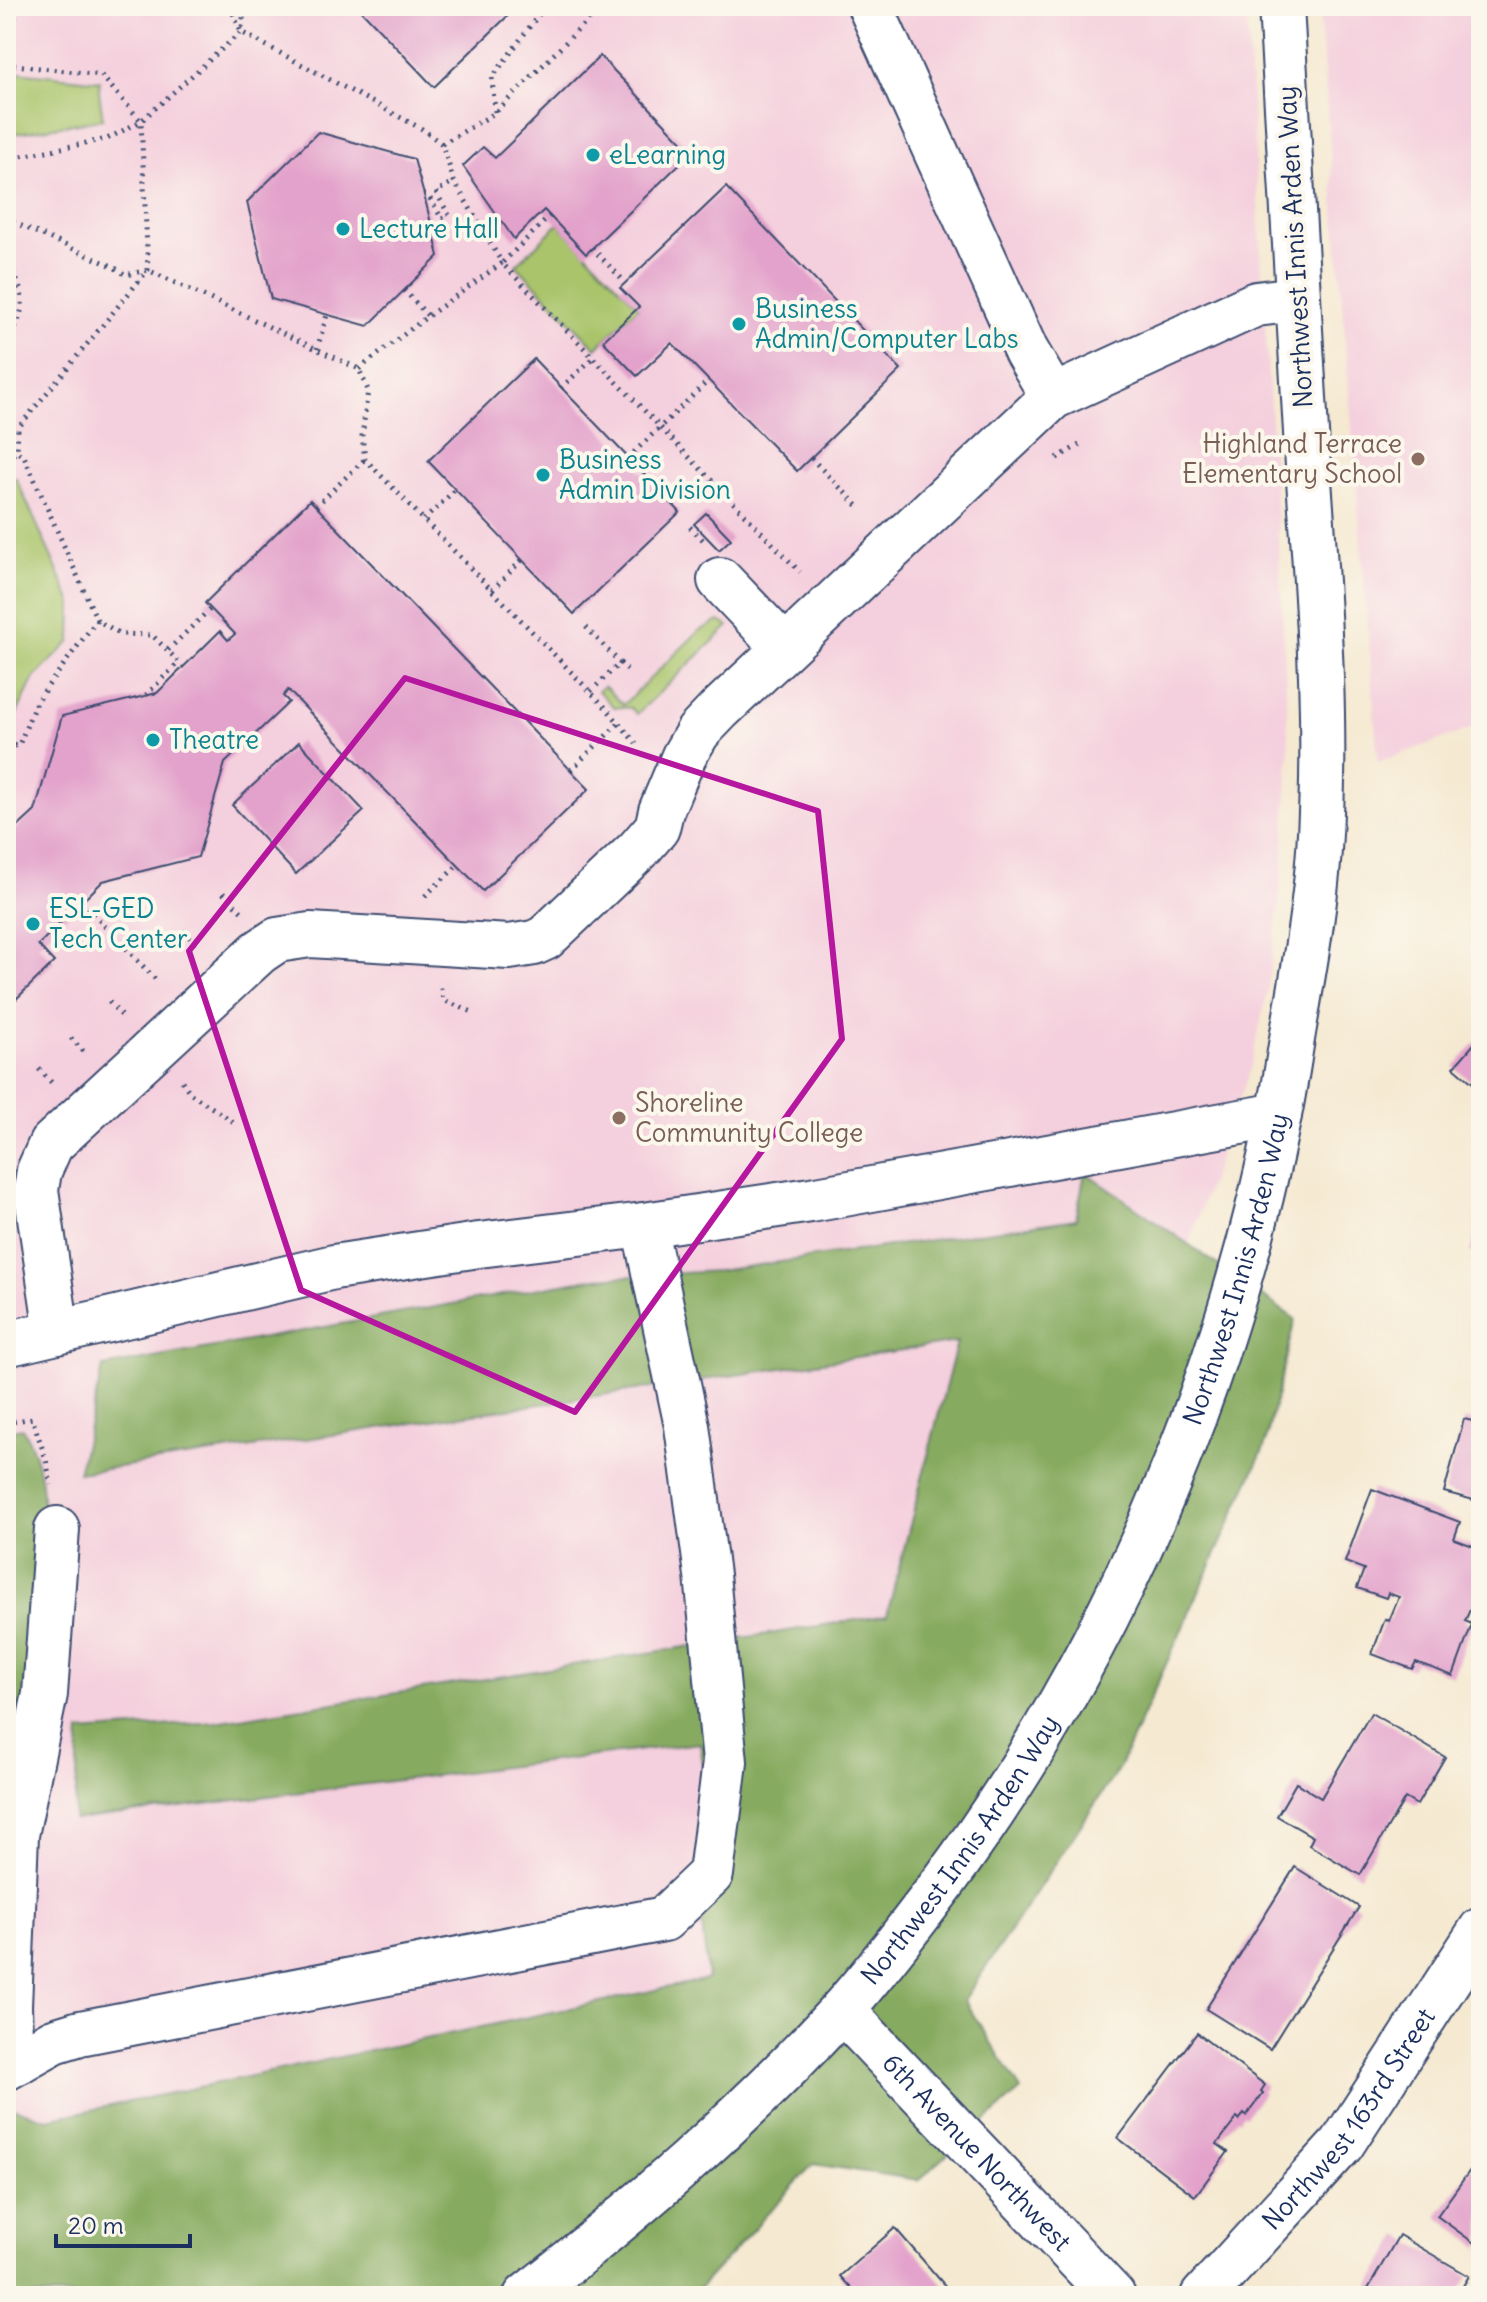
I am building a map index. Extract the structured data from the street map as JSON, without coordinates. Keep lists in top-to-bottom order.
{
  "streets": {
    "street": ["Northwest Innis Arden Way", "Northwest 163rd Street", "6th Avenue Northwest"]
  },
  "crossings": [
    ["Northwest Innis Arden Way", "6th Avenue Northwest"]
  ],
  "places": [
    "eLearning",
    "Lecture Hall",
    "Business Admin/Computer Labs",
    "Highland Terrace Elementary School",
    "Business Admin Division",
    "Theatre",
    "ESL-GED Tech Center",
    "Shoreline Community College"
  ],
  "scale_bar": "20 m"
}
